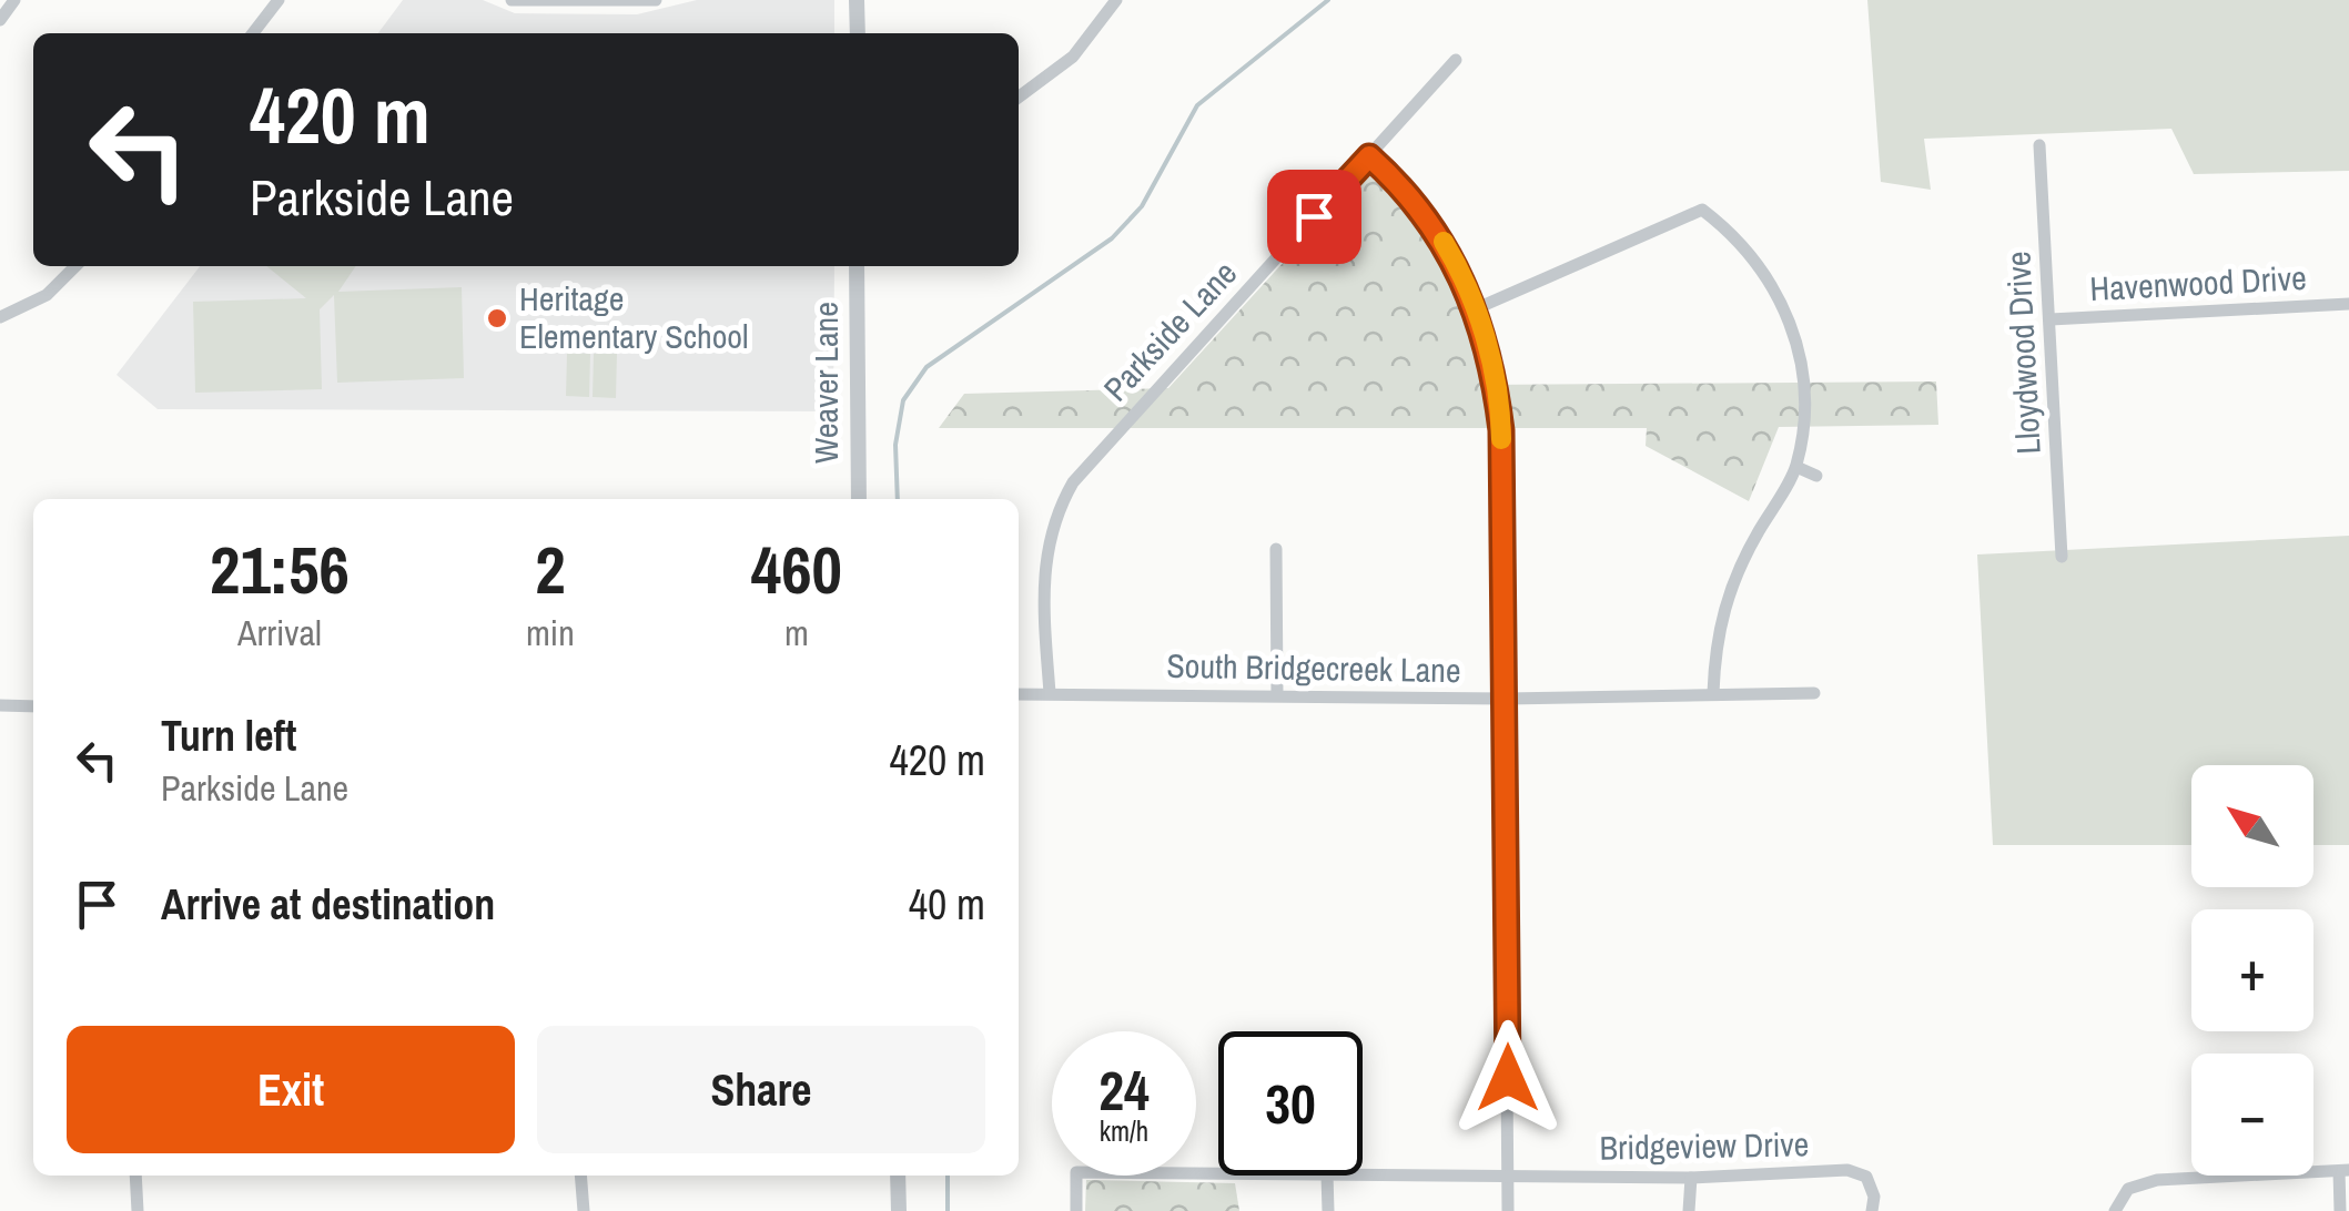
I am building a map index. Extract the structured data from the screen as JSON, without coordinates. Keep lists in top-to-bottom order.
{
  "streets": {
    "street": [
      "Havenwood Drive",
      "Parkside Lane",
      "Lloydwood Drive",
      "Weaver Lane",
      "South Bridgecreek Lane",
      "Bridgeview Drive"
    ]
  },
  "crossings": [
    ["Havenwood Drive", "Lloydwood Drive"],
    ["Parkside Lane", "South Bridgecreek Lane"]
  ],
  "places": ["Heritage Elementary School"],
  "north": "top left",
  "page": {
    "turn": ["420 m", "Parkside Lane"],
    "eta": [
      "21:56",
      "Arrival",
      "2",
      "min",
      "460",
      "m"
    ],
    "list": [
      {
        "name": "Turn left",
        "note": "Parkside Lane",
        "value": "420 m"
      },
      {
        "name": "Arrive at destination",
        "value": "40 m"
      }
    ],
    "map_buttons": ["+", "−"],
    "buttons": ["Exit", "Share"],
    "speed": "24 km/h",
    "limit": "30"
  }
}
